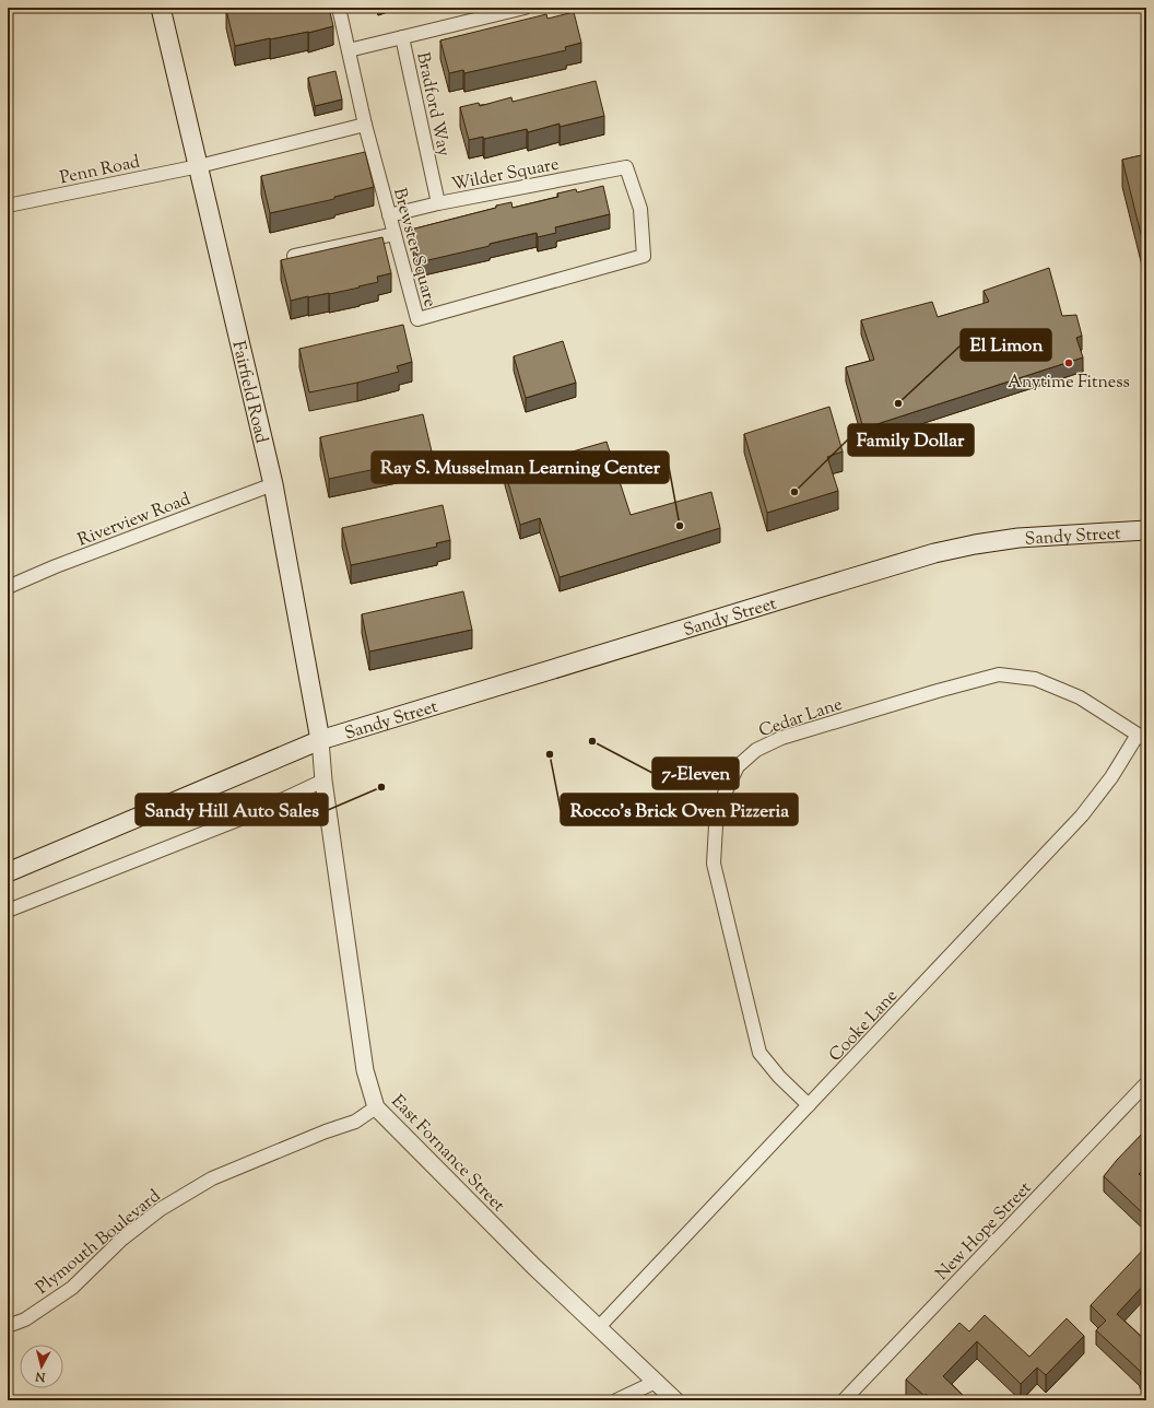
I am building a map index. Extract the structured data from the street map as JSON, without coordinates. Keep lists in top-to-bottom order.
{
  "streets": {
    "main road": ["Fairfield Road", "Sandy Street"],
    "street": [
      "Bradford Way",
      "Penn Road",
      "Wilder Square",
      "Brewster Square",
      "Riverview Road",
      "Cedar Lane",
      "Cooke Lane",
      "East Fornance Street",
      "New Hope Street",
      "Plymouth Boulevard"
    ]
  },
  "crossings": [
    ["Bradford Way", "Wilder Square"],
    ["Penn Road", "Brewster Square"],
    ["Penn Road", "Fairfield Road"],
    ["Wilder Square", "Brewster Square"],
    ["Fairfield Road", "Riverview Road"],
    ["Fairfield Road", "Sandy Street"],
    ["Fairfield Road", "East Fornance Street"],
    ["Cedar Lane", "Cooke Lane"],
    ["Cooke Lane", "East Fornance Street"],
    ["East Fornance Street", "Plymouth Boulevard"]
  ],
  "places": [
    "Anytime Fitness",
    "El Limon",
    "Family Dollar",
    "Ray S. Musselman Learning Center",
    "7-Eleven",
    "Rocco's Brick Oven Pizzeria",
    "Sandy Hill Auto Sales"
  ],
  "north": "bottom"
}
